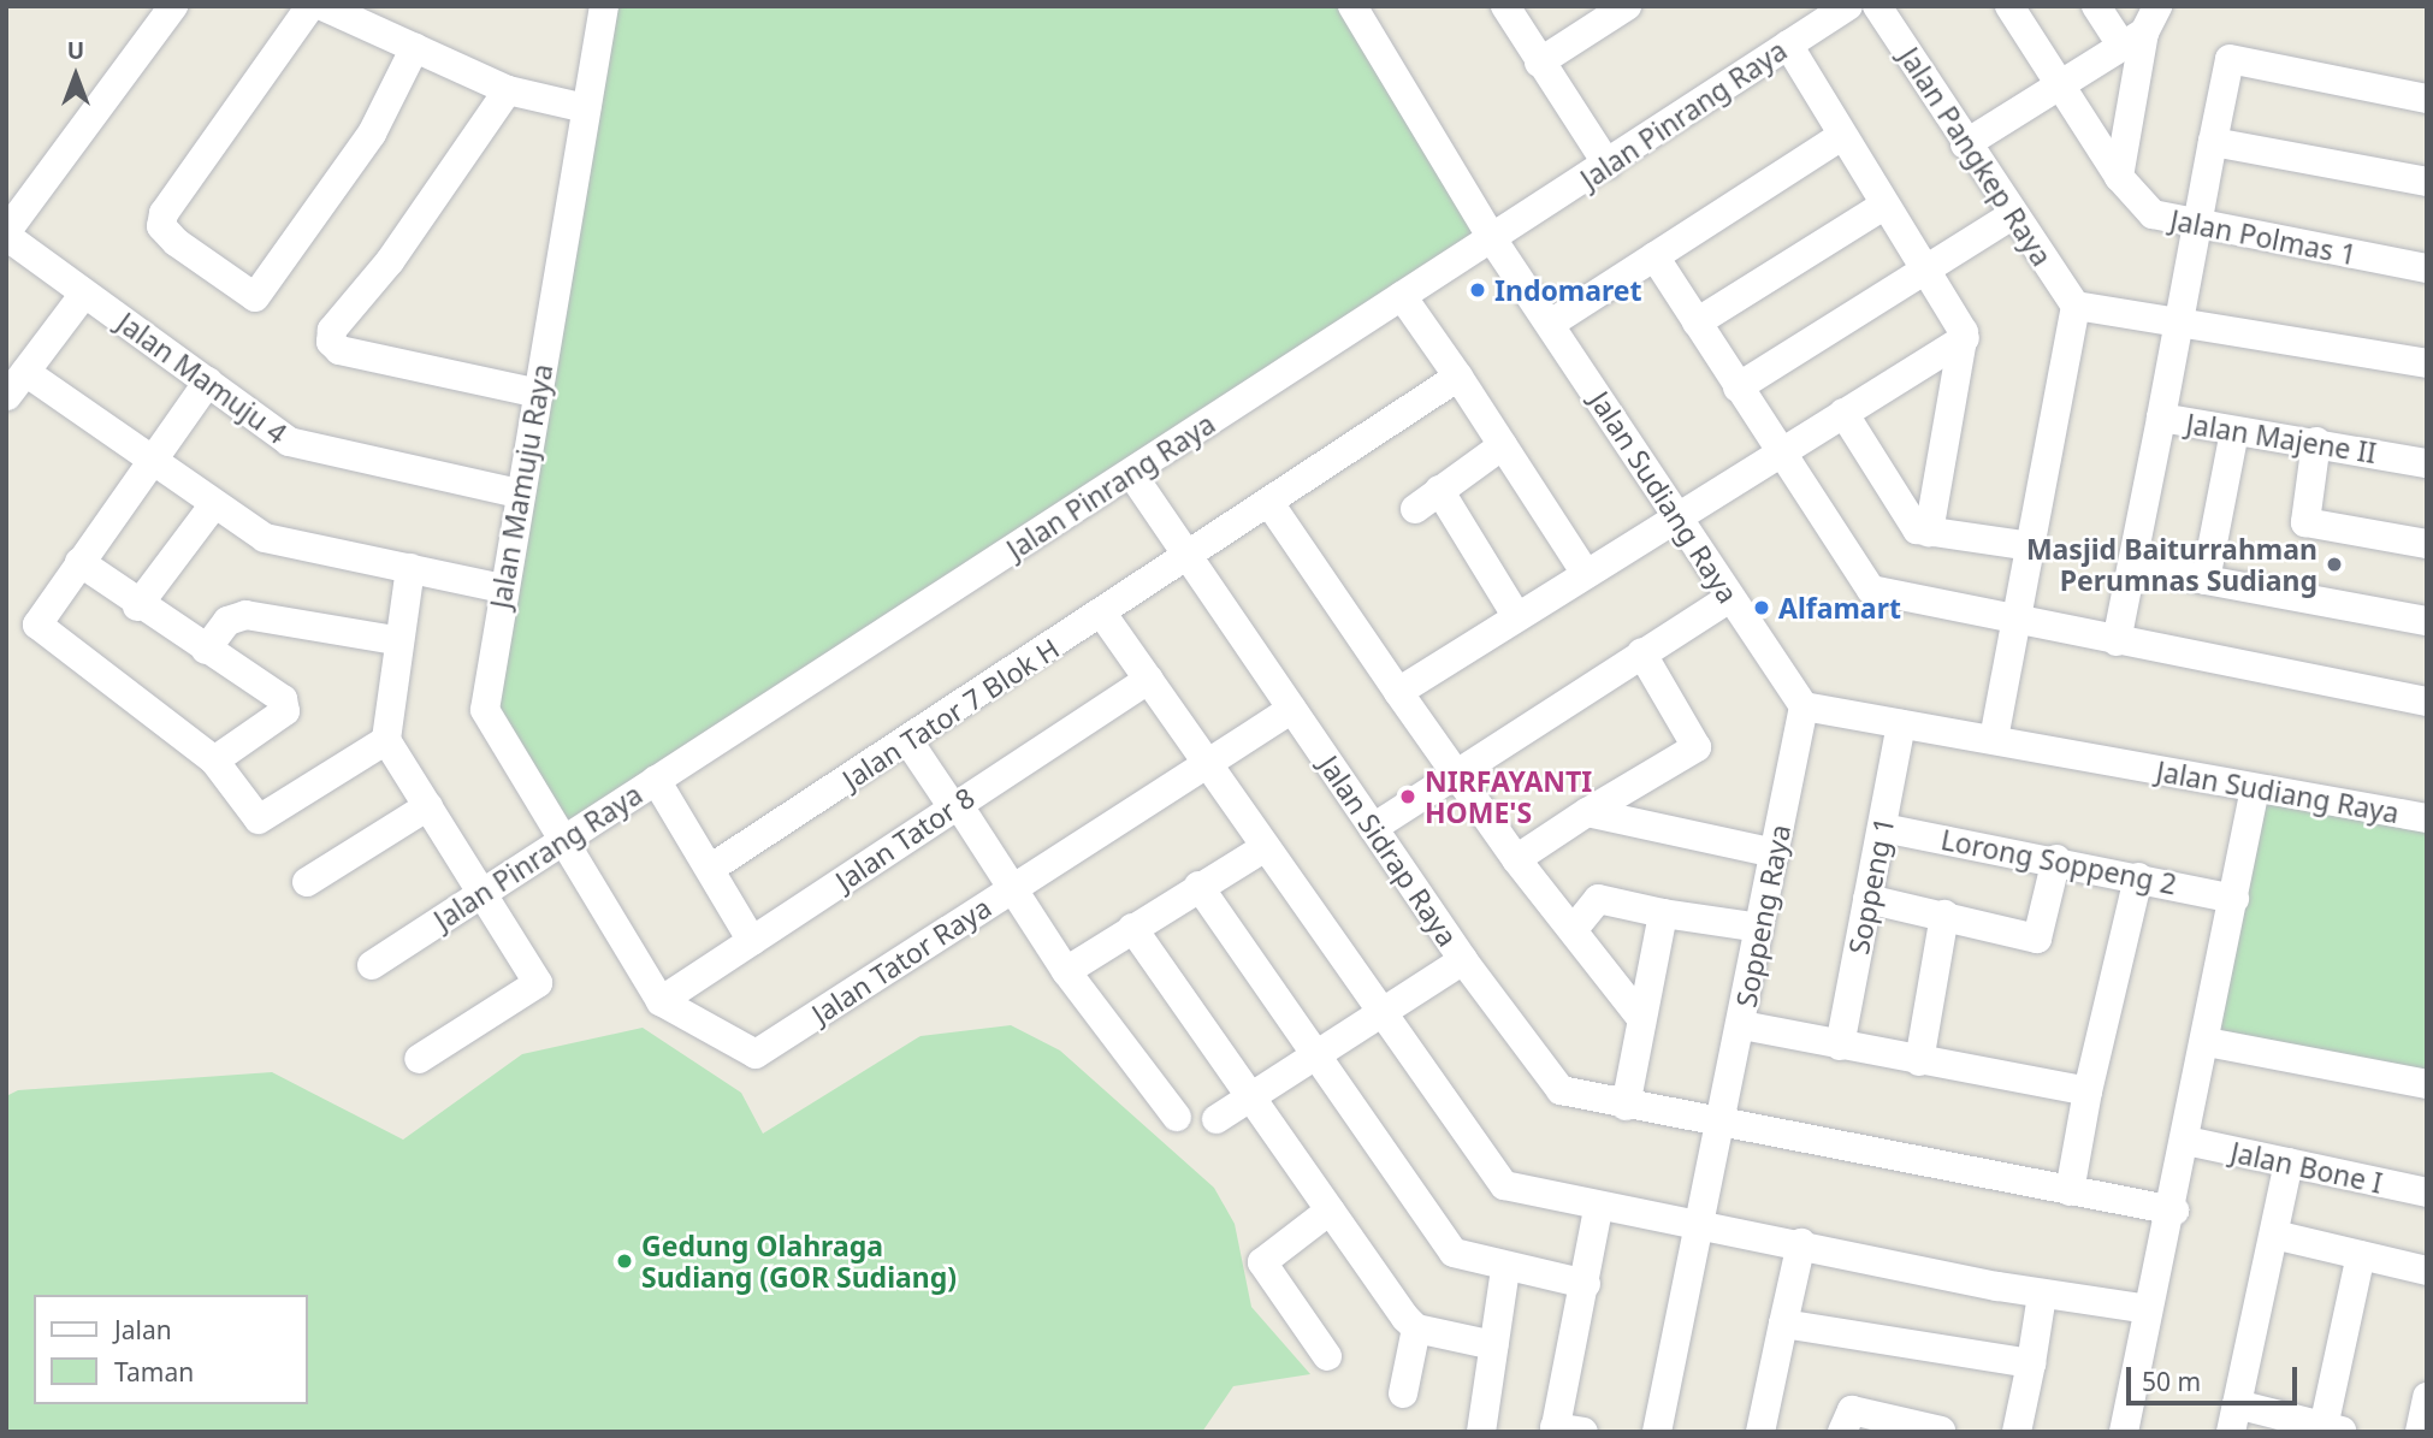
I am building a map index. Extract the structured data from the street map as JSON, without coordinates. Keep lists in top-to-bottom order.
{
  "streets": {
    "street": [
      "Jalan Pinrang Raya",
      "Jalan Pangkep Raya",
      "Jalan Polmas 1",
      "Jalan Mamuju 4",
      "Jalan Majene II",
      "Jalan Mamuju Raya",
      "Jalan Sudiang Raya",
      "Jalan Tator 7 Blok H",
      "Jalan Tator 8",
      "Jalan Sidrap Raya",
      "Lorong Soppeng 2",
      "Soppeng 1",
      "Soppeng Raya",
      "Jalan Tator Raya",
      "Jalan Bone I"
    ]
  },
  "crossings": [
    ["Jalan Pinrang Raya", "Jalan Mamuju Raya"],
    ["Jalan Pinrang Raya", "Jalan Sudiang Raya"],
    ["Jalan Pinrang Raya", "Jalan Sidrap Raya"],
    ["Jalan Mamuju 4", "Jalan Mamuju Raya"],
    ["Jalan Sudiang Raya", "Soppeng 1"],
    ["Jalan Sudiang Raya", "Soppeng Raya"],
    ["Jalan Tator 7 Blok H", "Jalan Sidrap Raya"],
    ["Jalan Tator 8", "Jalan Tator Raya"],
    ["Jalan Sidrap Raya", "Soppeng Raya"],
    ["Jalan Sidrap Raya", "Jalan Tator Raya"],
    ["Lorong Soppeng 2", "Soppeng 1"]
  ],
  "places": [
    "Indomaret",
    "Masjid Baiturrahman Perumnas Sudiang",
    "Alfamart",
    "NIRFAYANTI HOME'S",
    "Gedung Olahraga Sudiang (GOR Sudiang)"
  ],
  "legend": ["Jalan", "Taman"],
  "scale_bar": "50 m",
  "north": "top"
}
